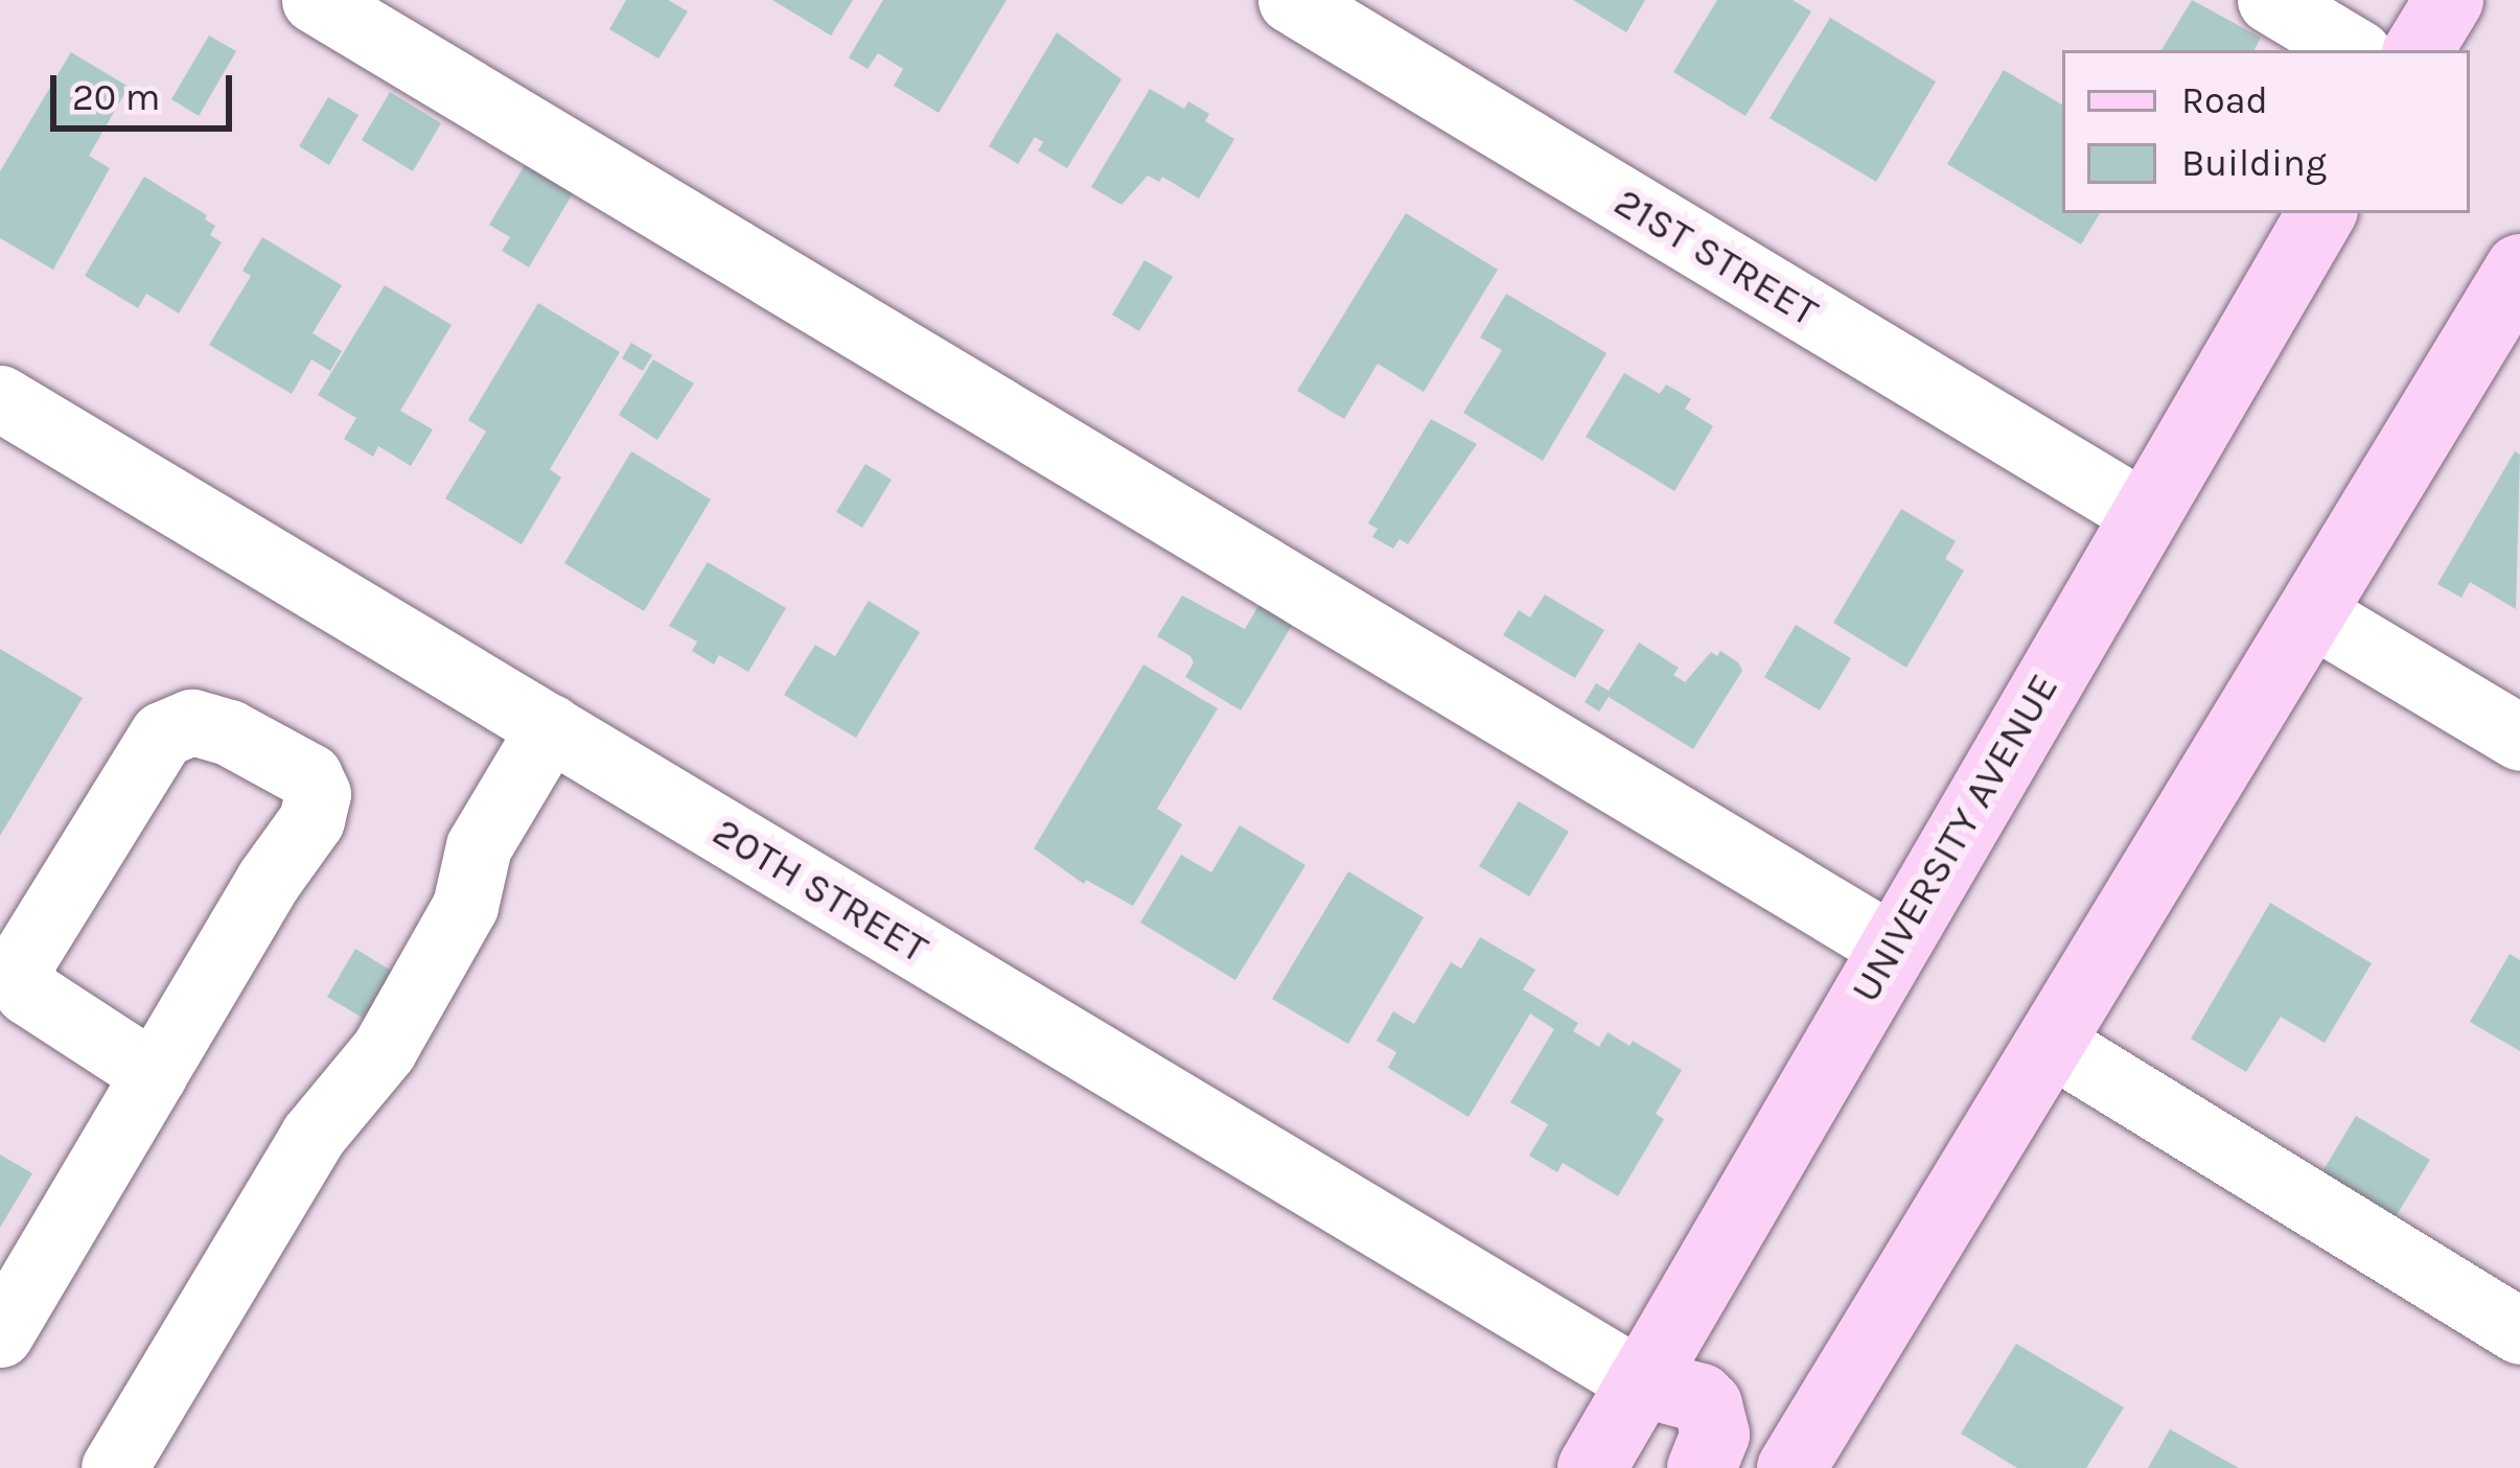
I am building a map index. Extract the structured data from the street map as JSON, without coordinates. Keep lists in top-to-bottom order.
{
  "streets": {
    "main road": ["UNIVERSITY AVENUE"],
    "street": ["21ST STREET", "20TH STREET"]
  },
  "crossings": [
    ["21ST STREET", "UNIVERSITY AVENUE"],
    ["UNIVERSITY AVENUE", "20TH STREET"]
  ],
  "legend": ["Road", "Building"],
  "scale_bar": "20 m"
}
